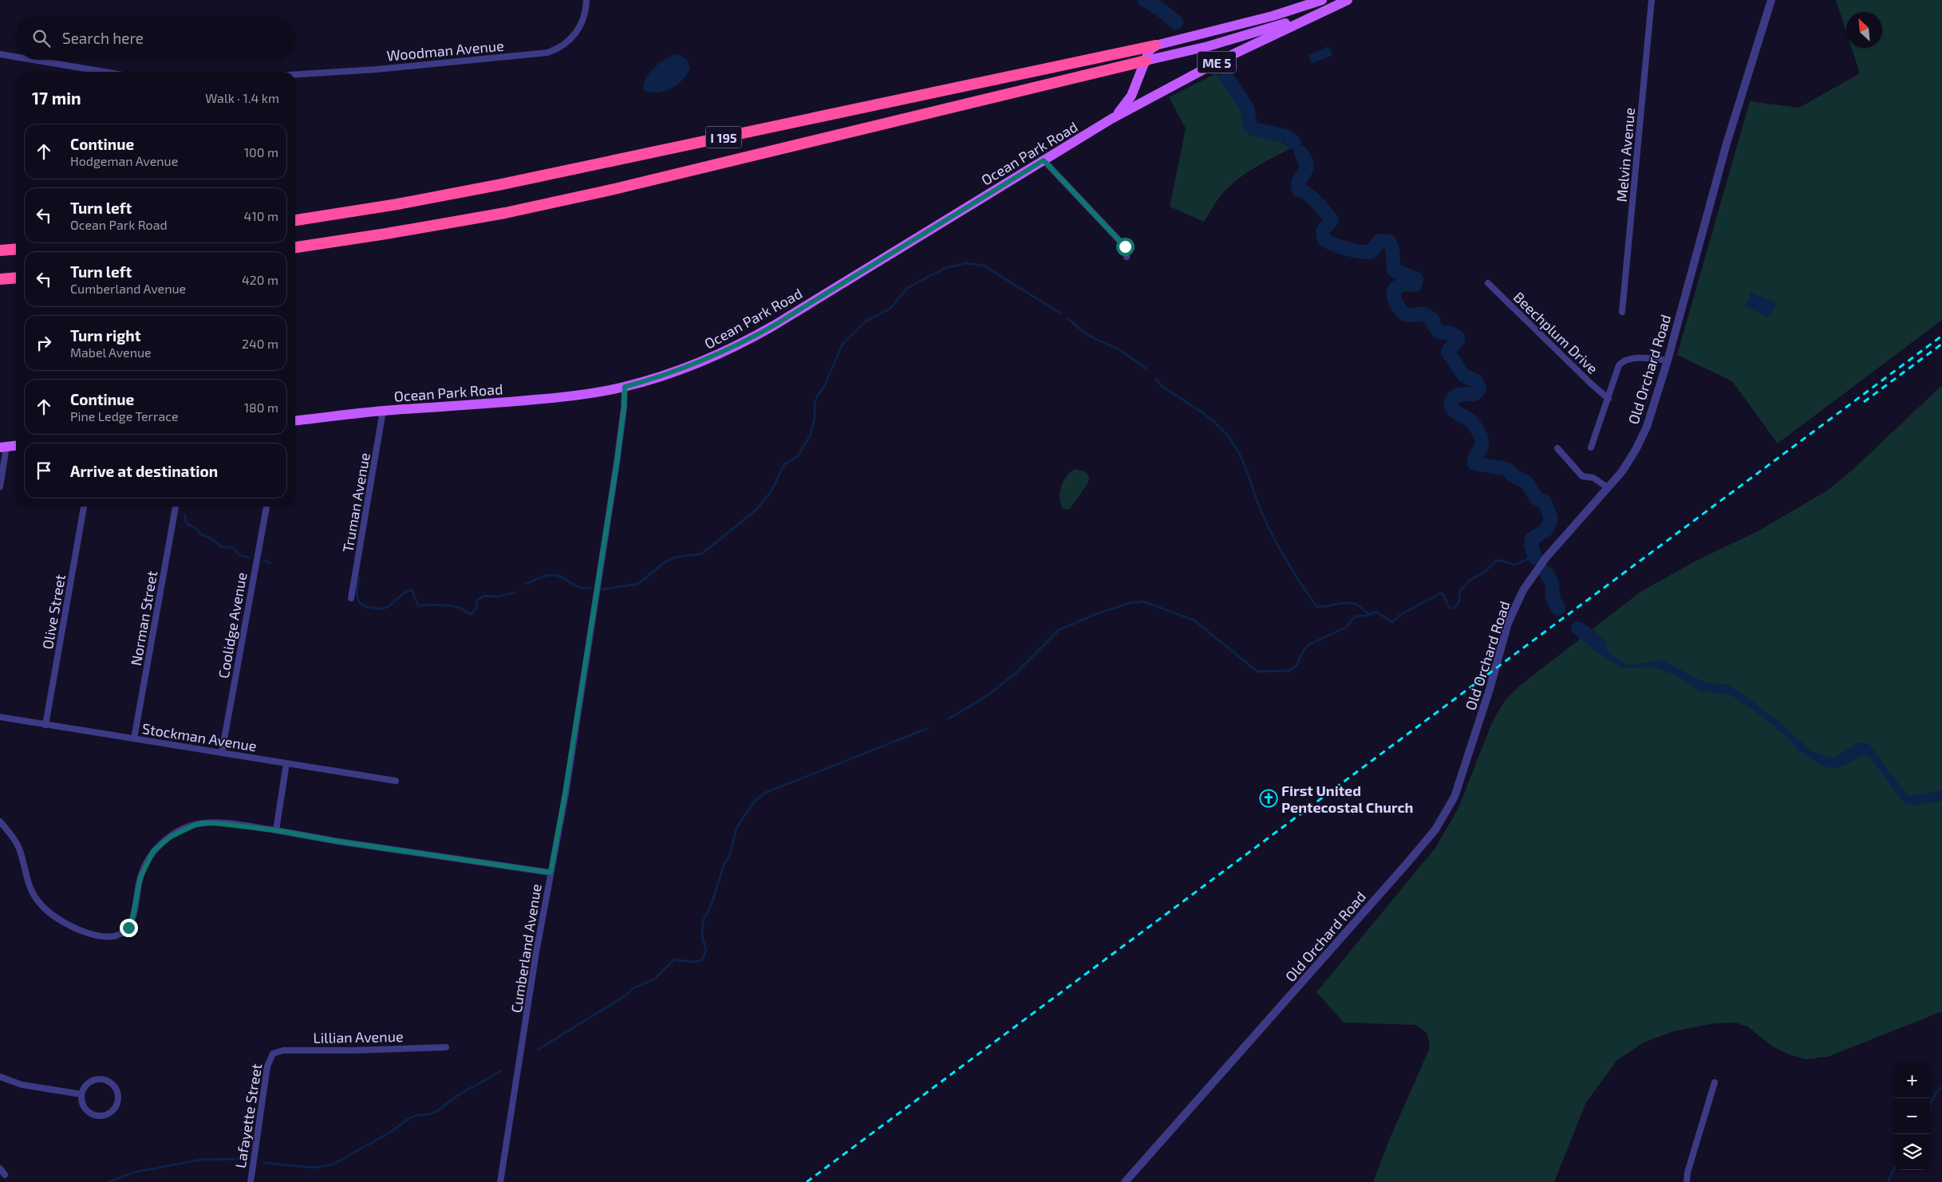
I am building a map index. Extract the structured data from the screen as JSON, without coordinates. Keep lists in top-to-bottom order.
{
  "streets": {
    "highway": ["I 195"],
    "main road": ["ME 5", "Ocean Park Road"],
    "street": [
      "Woodman Avenue",
      "Melvin Avenue",
      "Beechplum Drive",
      "Old Orchard Road",
      "Truman Avenue",
      "Olive Street",
      "Norman Street",
      "Coolidge Avenue",
      "Stockman Avenue",
      "Cumberland Avenue",
      "Lillian Avenue",
      "Lafayette Street"
    ]
  },
  "crossings": [
    ["ME 5", "I 195"],
    ["ME 5", "Ocean Park Road"],
    ["I 195", "Ocean Park Road"],
    ["Ocean Park Road", "Truman Avenue"],
    ["Ocean Park Road", "Cumberland Avenue"],
    ["Beechplum Drive", "Old Orchard Road"],
    ["Olive Street", "Stockman Avenue"],
    ["Norman Street", "Stockman Avenue"],
    ["Coolidge Avenue", "Stockman Avenue"],
    ["Lillian Avenue", "Lafayette Street"]
  ],
  "places": {
    "church": ["First United Pentecostal Church"]
  },
  "north": "top left",
  "page": {
    "search": "Search here",
    "heading": ["17 min", "Walk · 1.4 km"],
    "list": [
      ["Continue", "Hodgeman Avenue", "100 m"],
      ["Turn left", "Ocean Park Road", "410 m"],
      ["Turn left", "Cumberland Avenue", "420 m"],
      ["Turn right", "Mabel Avenue", "240 m"],
      ["Continue", "Pine Ledge Terrace", "180 m"],
      "Arrive at destination"
    ],
    "map_buttons": ["+", "−"]
  }
}
